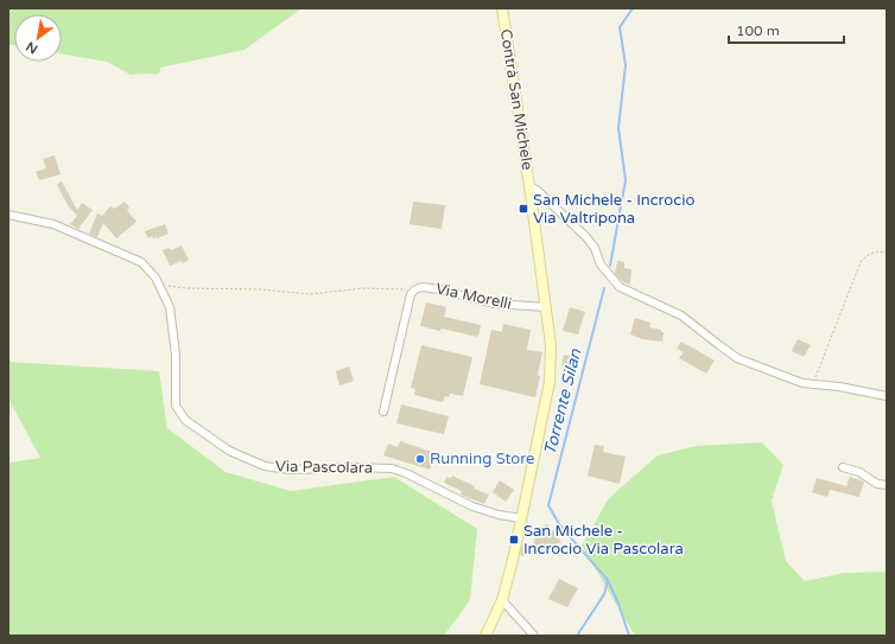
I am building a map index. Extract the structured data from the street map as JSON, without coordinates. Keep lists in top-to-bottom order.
{
  "streets": {
    "main road": ["Contrà San Michele"],
    "street": ["Via Morelli", "Via Pascolara"]
  },
  "crossings": [
    ["Contrà San Michele", "Via Morelli"],
    ["Contrà San Michele", "Via Pascolara"]
  ],
  "water": ["Torrente Silan"],
  "places": {
    "transit": ["San Michele - Incrocio Via Valtripona", "San Michele - Incrocio Via Pascolara"],
    "other": ["Running Store"]
  },
  "scale_bar": "100 m",
  "north": "bottom left"
}
